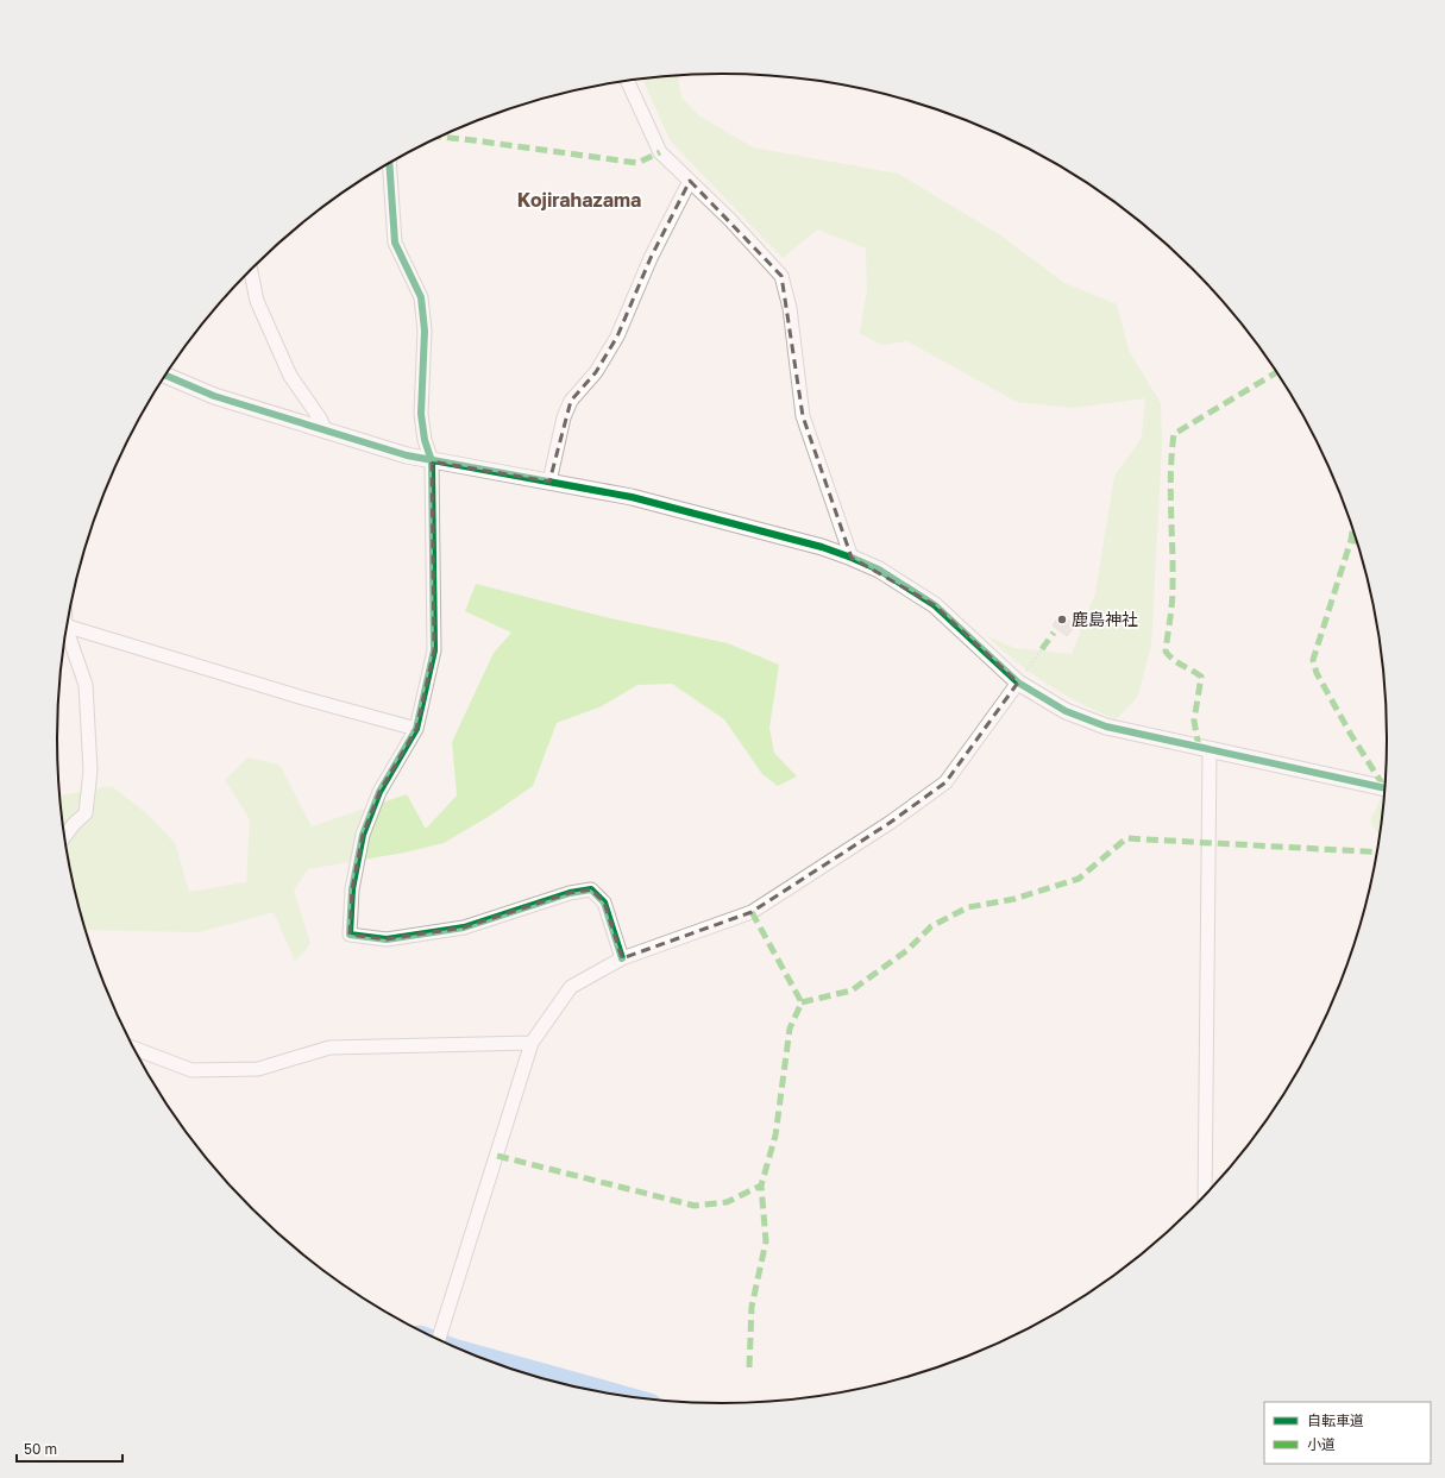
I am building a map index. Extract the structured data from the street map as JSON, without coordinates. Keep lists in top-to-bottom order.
{
  "districts": ["Kojirahazama"],
  "places": ["鹿島神社"],
  "legend": ["自転車道", "小道"],
  "scale_bar": "50 m"
}
